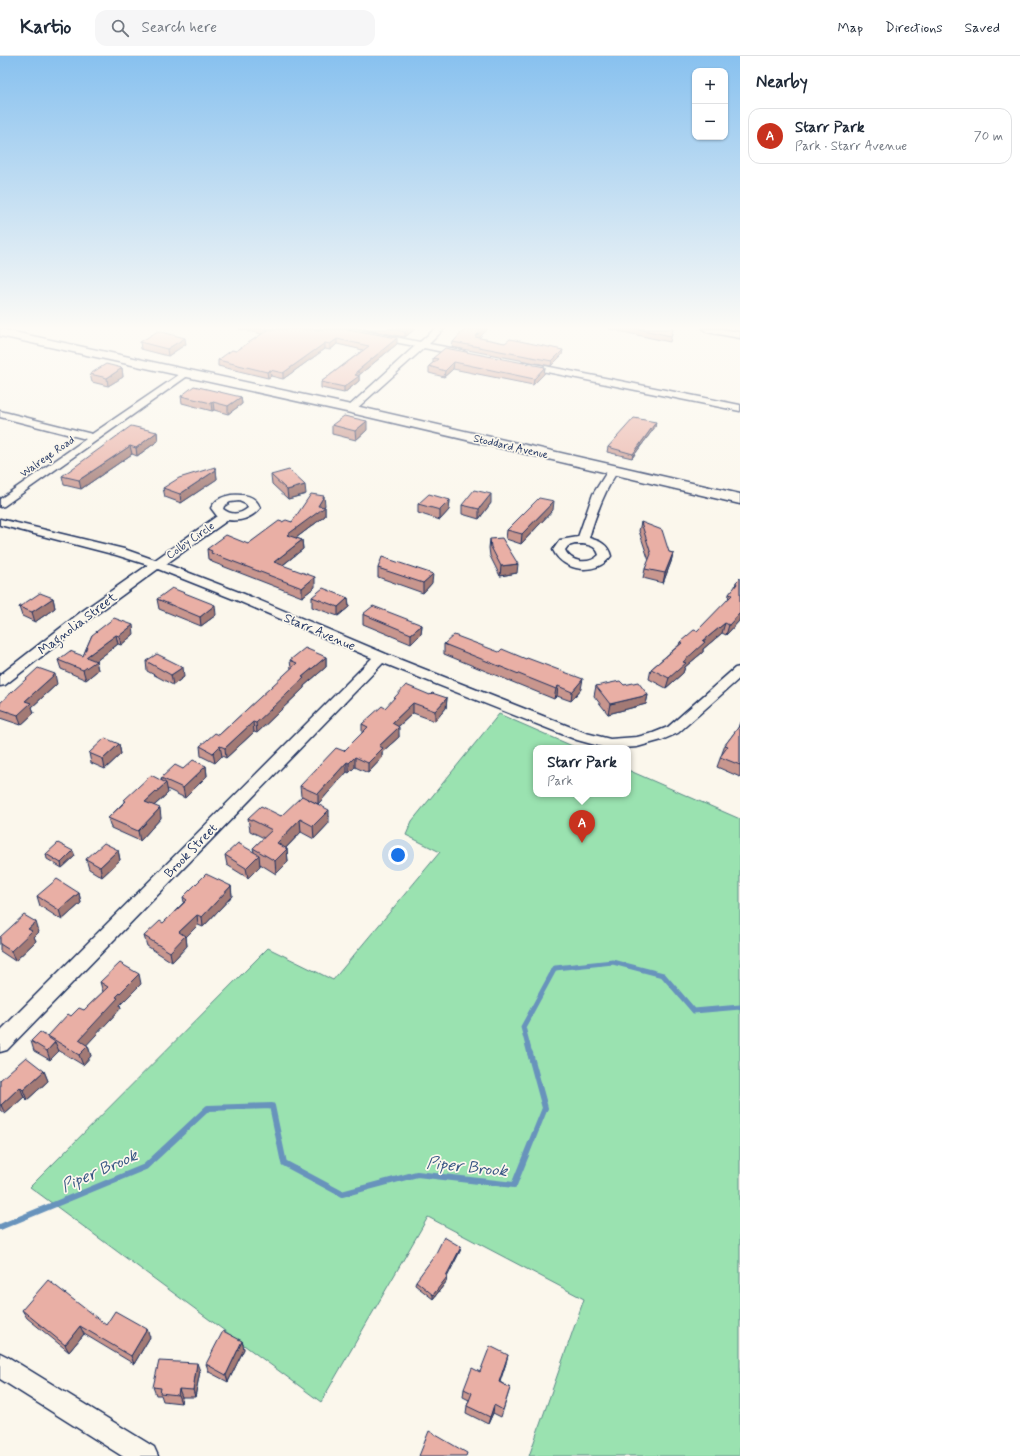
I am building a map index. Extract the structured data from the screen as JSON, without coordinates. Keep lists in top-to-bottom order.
{
  "streets": {
    "street": [
      "Stoddard Avenue",
      "Walrege Road",
      "Colby Circle",
      "Magnolia Street",
      "Starr Avenue",
      "Brook Street"
    ]
  },
  "crossings": [
    ["Colby Circle", "Magnolia Street"],
    ["Colby Circle", "Starr Avenue"],
    ["Magnolia Street", "Starr Avenue"],
    ["Starr Avenue", "Brook Street"]
  ],
  "water": ["Piper Brook"],
  "page": {
    "header": "Kartio",
    "search": "Search here",
    "nav": ["Map", "Directions", "Saved"],
    "heading": "Nearby",
    "map_buttons": ["+", "−"],
    "list": [
      {
        "mark": "A",
        "name": "Starr Park",
        "note": "Park · Starr Avenue",
        "value": "70 m"
      }
    ],
    "popup": ["Starr Park", "Park"],
    "pins": "A"
  }
}
